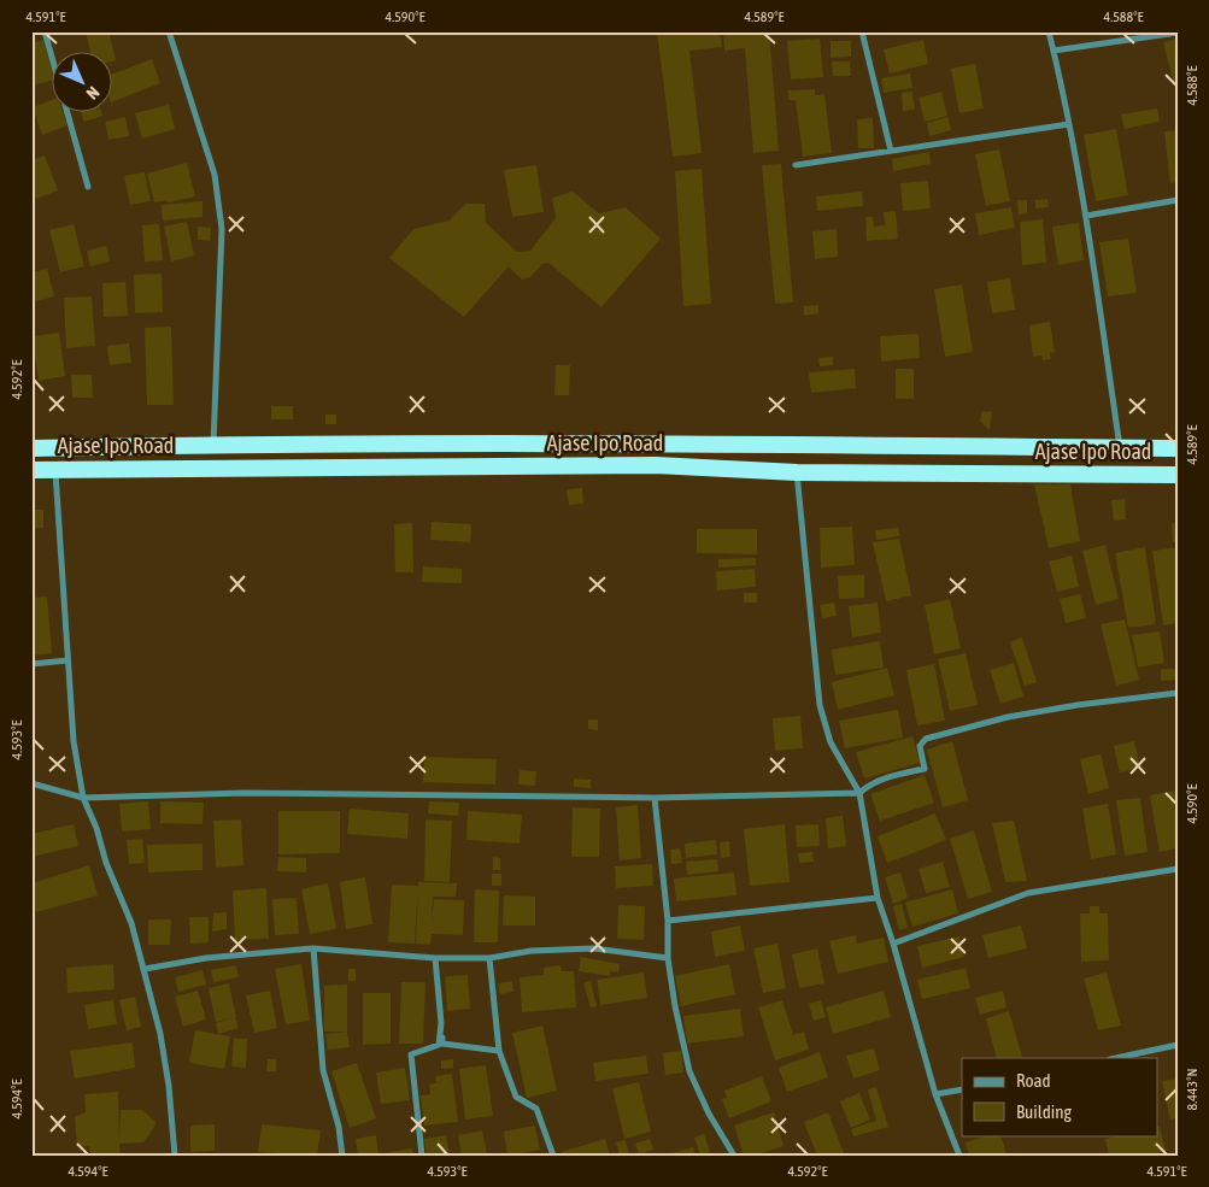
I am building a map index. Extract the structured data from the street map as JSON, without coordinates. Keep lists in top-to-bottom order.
{
  "streets": {
    "highway": ["Ajase Ipo Road"]
  },
  "legend": ["Road", "Building"],
  "north": "bottom right",
  "coordinates": [
    "4.591°E",
    "4.590°E",
    "4.589°E",
    "4.588°E",
    "4.592°E",
    "4.593°E",
    "8.443°N",
    "4.594°E"
  ]
}
